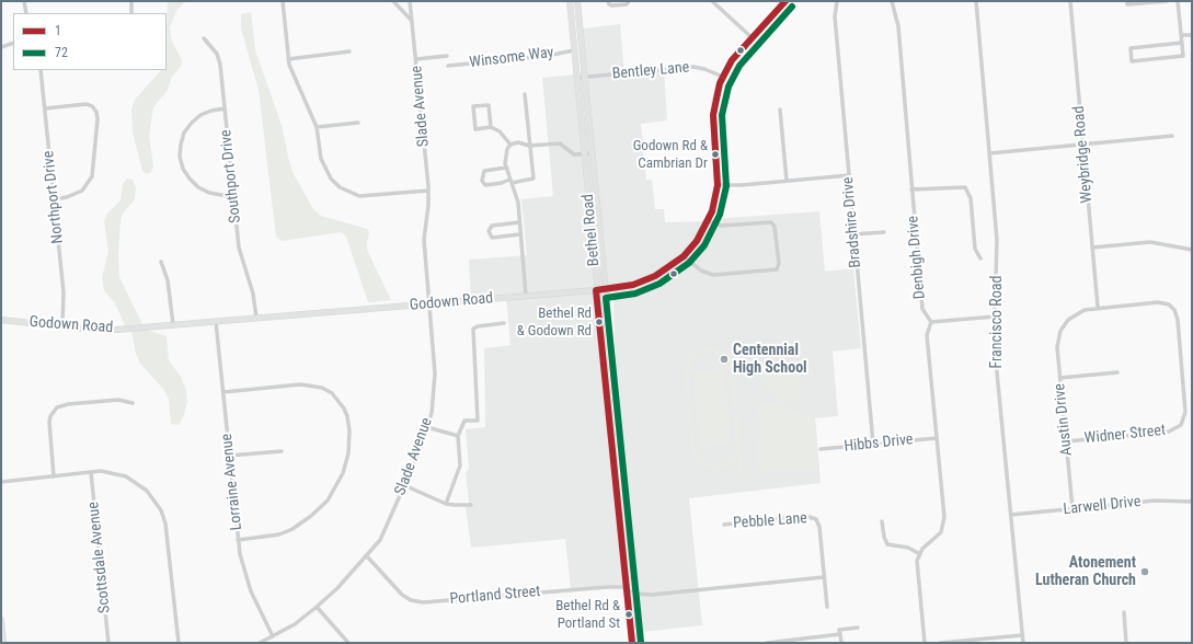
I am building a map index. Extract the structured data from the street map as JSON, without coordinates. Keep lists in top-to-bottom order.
{
  "streets": {
    "main road": ["Bethel Road", "Godown Road"],
    "street": [
      "Winsome Way",
      "Bentley Lane",
      "Slade Avenue",
      "Weybridge Road",
      "Southport Drive",
      "Northport Drive",
      "Bradshire Drive",
      "Denbigh Drive",
      "Francisco Road",
      "Austin Drive",
      "Widner Street",
      "Hibbs Drive",
      "Lorraine Avenue",
      "Larwell Drive",
      "Pebble Lane",
      "Scottsdale Avenue",
      "Portland Street"
    ]
  },
  "crossings": [
    ["Winsome Way", "Bethel Road"],
    ["Bentley Lane", "Bethel Road"],
    ["Bentley Lane", "Godown Road"],
    ["Slade Avenue", "Godown Road"],
    ["Slade Avenue", "Lorraine Avenue"],
    ["Slade Avenue", "Portland Street"],
    ["Weybridge Road", "Austin Drive"],
    ["Weybridge Road", "Widner Street"],
    ["Southport Drive", "Godown Road"],
    ["Northport Drive", "Godown Road"],
    ["Bradshire Drive", "Hibbs Drive"],
    ["Bethel Road", "Godown Road"],
    ["Bethel Road", "Portland Street"],
    ["Godown Road", "Lorraine Avenue"],
    ["Francisco Road", "Larwell Drive"],
    ["Austin Drive", "Widner Street"],
    ["Austin Drive", "Larwell Drive"],
    ["Pebble Lane", "Portland Street"]
  ],
  "places": [
    "Godown Rd & Cambrian Dr",
    "Bethel Rd & Godown Rd",
    "Centennial High School",
    "Atonement Lutheran Church",
    "Bethel Rd & Portland St"
  ],
  "lines": ["transit line 1", "transit line 72"],
  "legend": ["1", "72"]
}
